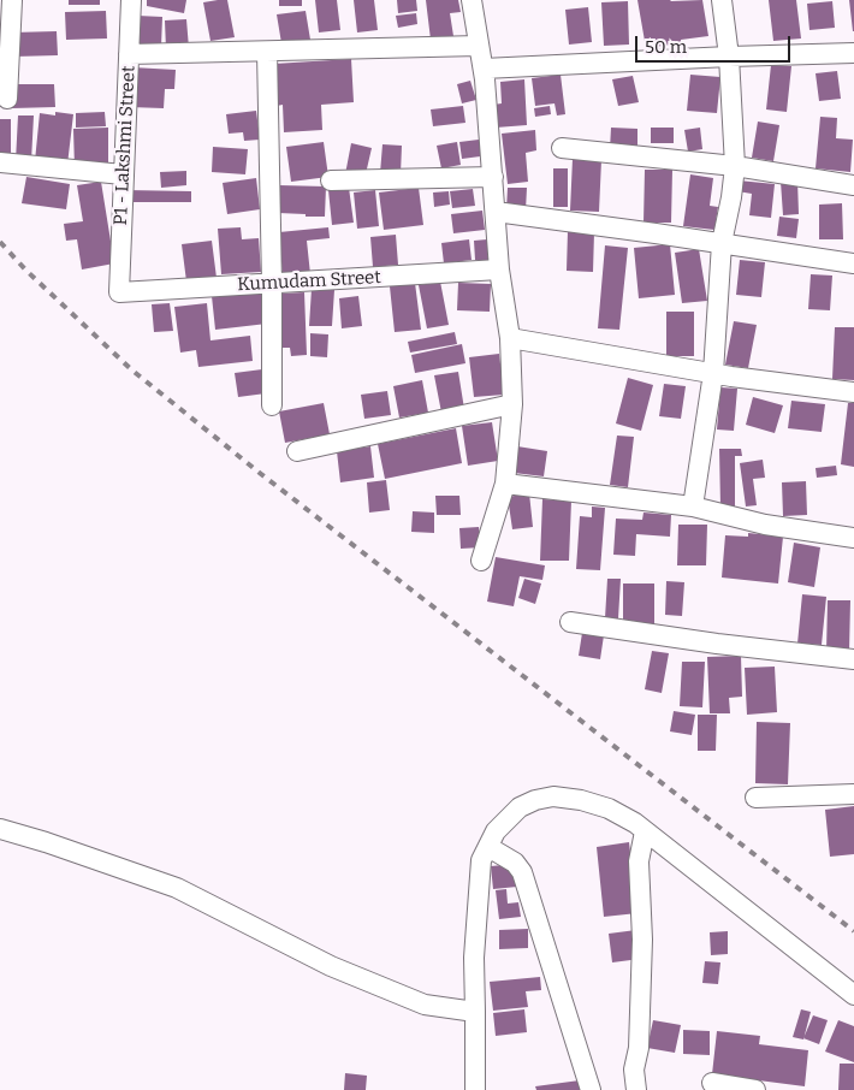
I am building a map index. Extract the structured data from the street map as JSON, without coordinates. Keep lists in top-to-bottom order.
{
  "streets": {
    "street": ["P1 - Lakshmi Street", "Kumudam Street"]
  },
  "crossings": [
    ["P1 - Lakshmi Street", "Kumudam Street"]
  ],
  "scale_bar": "50 m"
}
